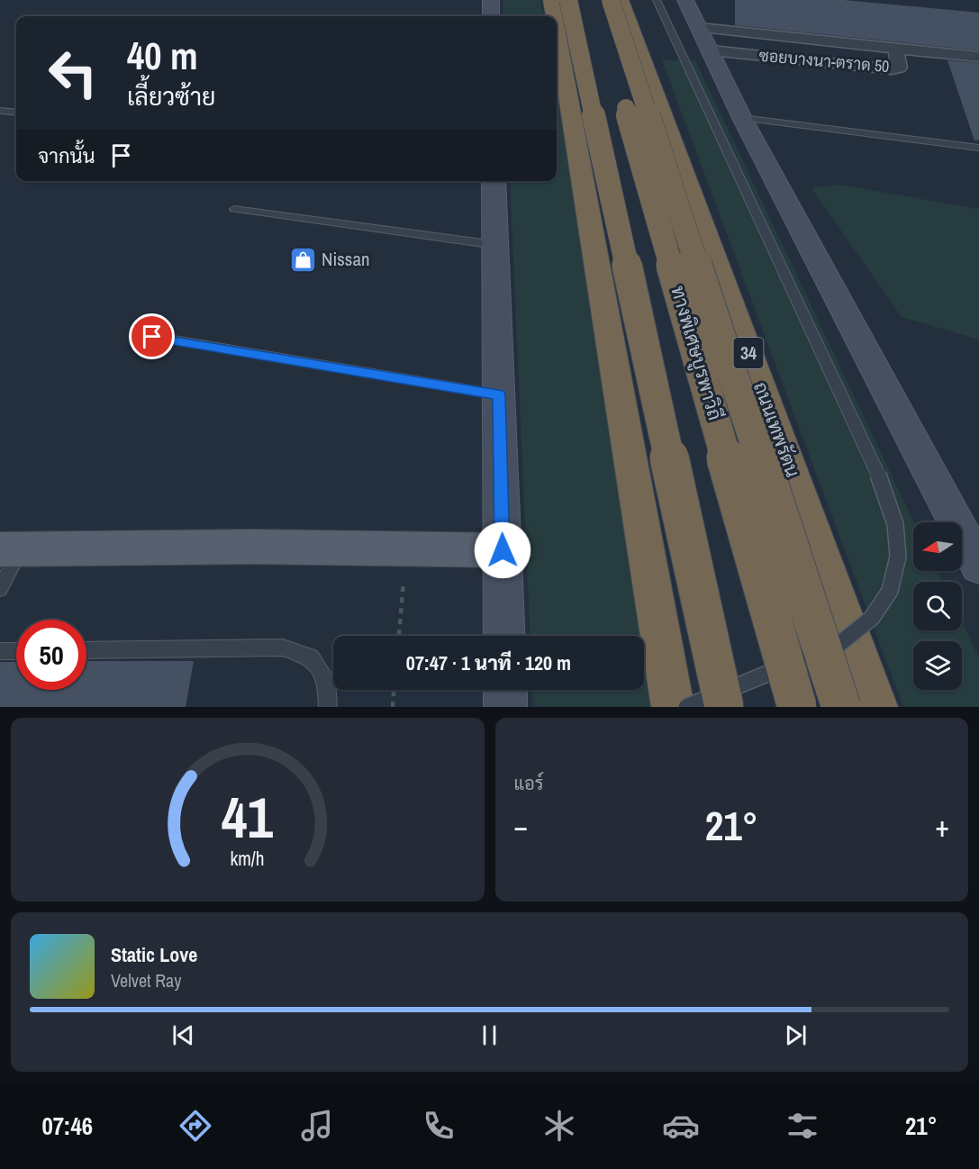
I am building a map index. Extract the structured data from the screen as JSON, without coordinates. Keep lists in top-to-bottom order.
{
  "streets": {
    "highway": ["ทางพิเศษบูรพาวิถี", "34", "ถนนเทพรัตน"],
    "street": ["ซอยบางนา-ตราด 50"]
  },
  "places": {
    "shop": ["Nissan"]
  },
  "north": "left",
  "page": {
    "turn": ["40 m", "เลี้ยวซ้าย"],
    "then": "จากนั้น",
    "limit": "50",
    "trip": "07:47 · 1 นาที · 120 m",
    "tile": "แอร์",
    "heat": ["−", "21°", "+"],
    "song": ["Static Love", "Velvet Ray"],
    "tabs": ["07:46", "21°"],
    "gauge": ["41", "km/h"]
  }
}
